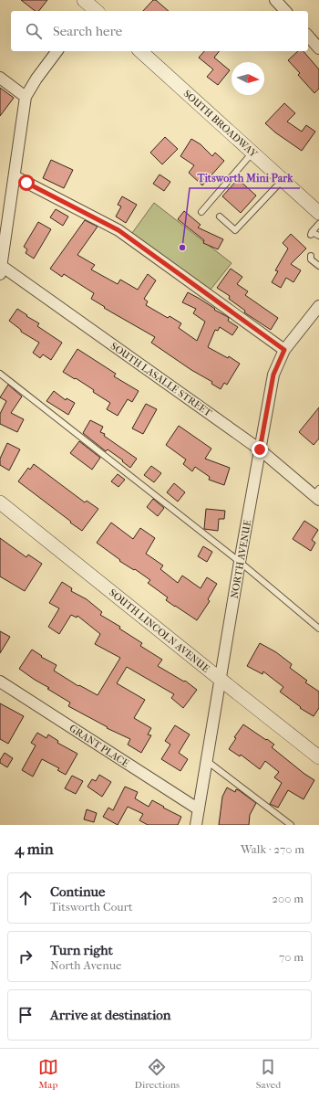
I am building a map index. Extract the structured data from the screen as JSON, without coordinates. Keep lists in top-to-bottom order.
{
  "streets": {
    "street": [
      "SOUTH BROADWAY",
      "SOUTH LASALLE STREET",
      "NORTH AVENUE",
      "SOUTH LINCOLN AVENUE",
      "GRANT PLACE"
    ]
  },
  "crossings": [
    ["SOUTH LASALLE STREET", "NORTH AVENUE"],
    ["NORTH AVENUE", "SOUTH LINCOLN AVENUE"],
    ["NORTH AVENUE", "GRANT PLACE"]
  ],
  "places": ["Titsworth Mini Park"],
  "north": "right",
  "page": {
    "search": "Search here",
    "heading": ["4 min", "Walk · 270 m"],
    "list": [
      ["Continue", "Titsworth Court", "200 m"],
      ["Turn right", "North Avenue", "70 m"],
      "Arrive at destination"
    ],
    "nav": ["Map", "Directions", "Saved"]
  }
}
